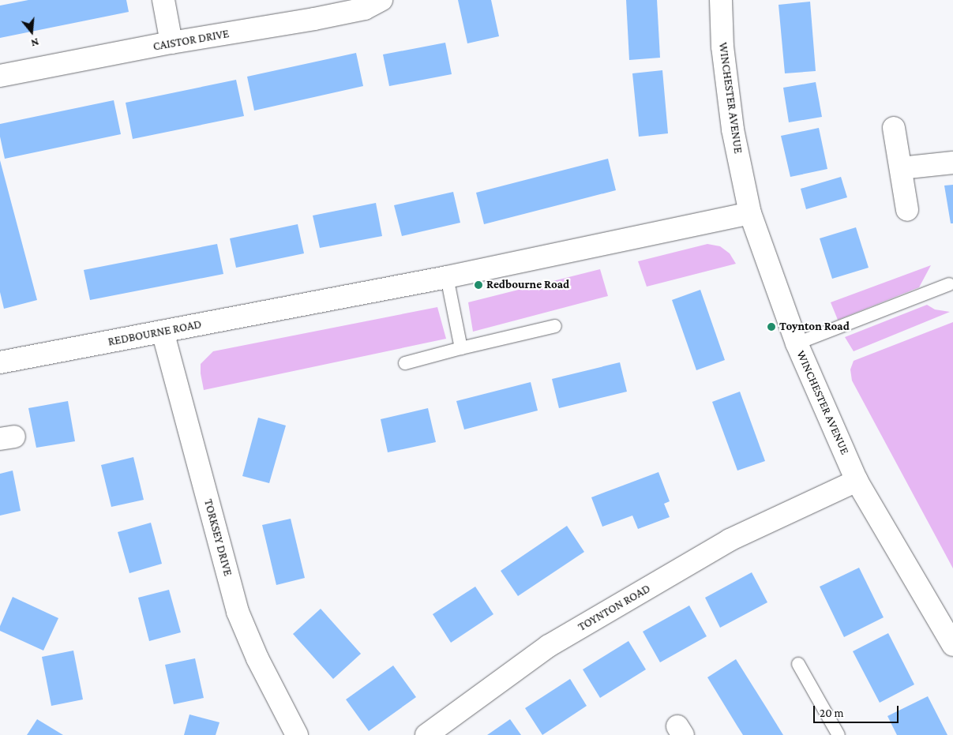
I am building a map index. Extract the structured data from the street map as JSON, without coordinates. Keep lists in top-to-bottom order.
{
  "streets": {
    "street": [
      "CAISTOR DRIVE",
      "WINCHESTER AVENUE",
      "REDBOURNE ROAD",
      "TORKSEY DRIVE",
      "TOYNTON ROAD"
    ]
  },
  "crossings": [
    ["WINCHESTER AVENUE", "REDBOURNE ROAD"],
    ["WINCHESTER AVENUE", "TOYNTON ROAD"],
    ["REDBOURNE ROAD", "TORKSEY DRIVE"]
  ],
  "places": ["Redbourne Road", "Toynton Road"],
  "scale_bar": "20 m",
  "north": "bottom"
}
